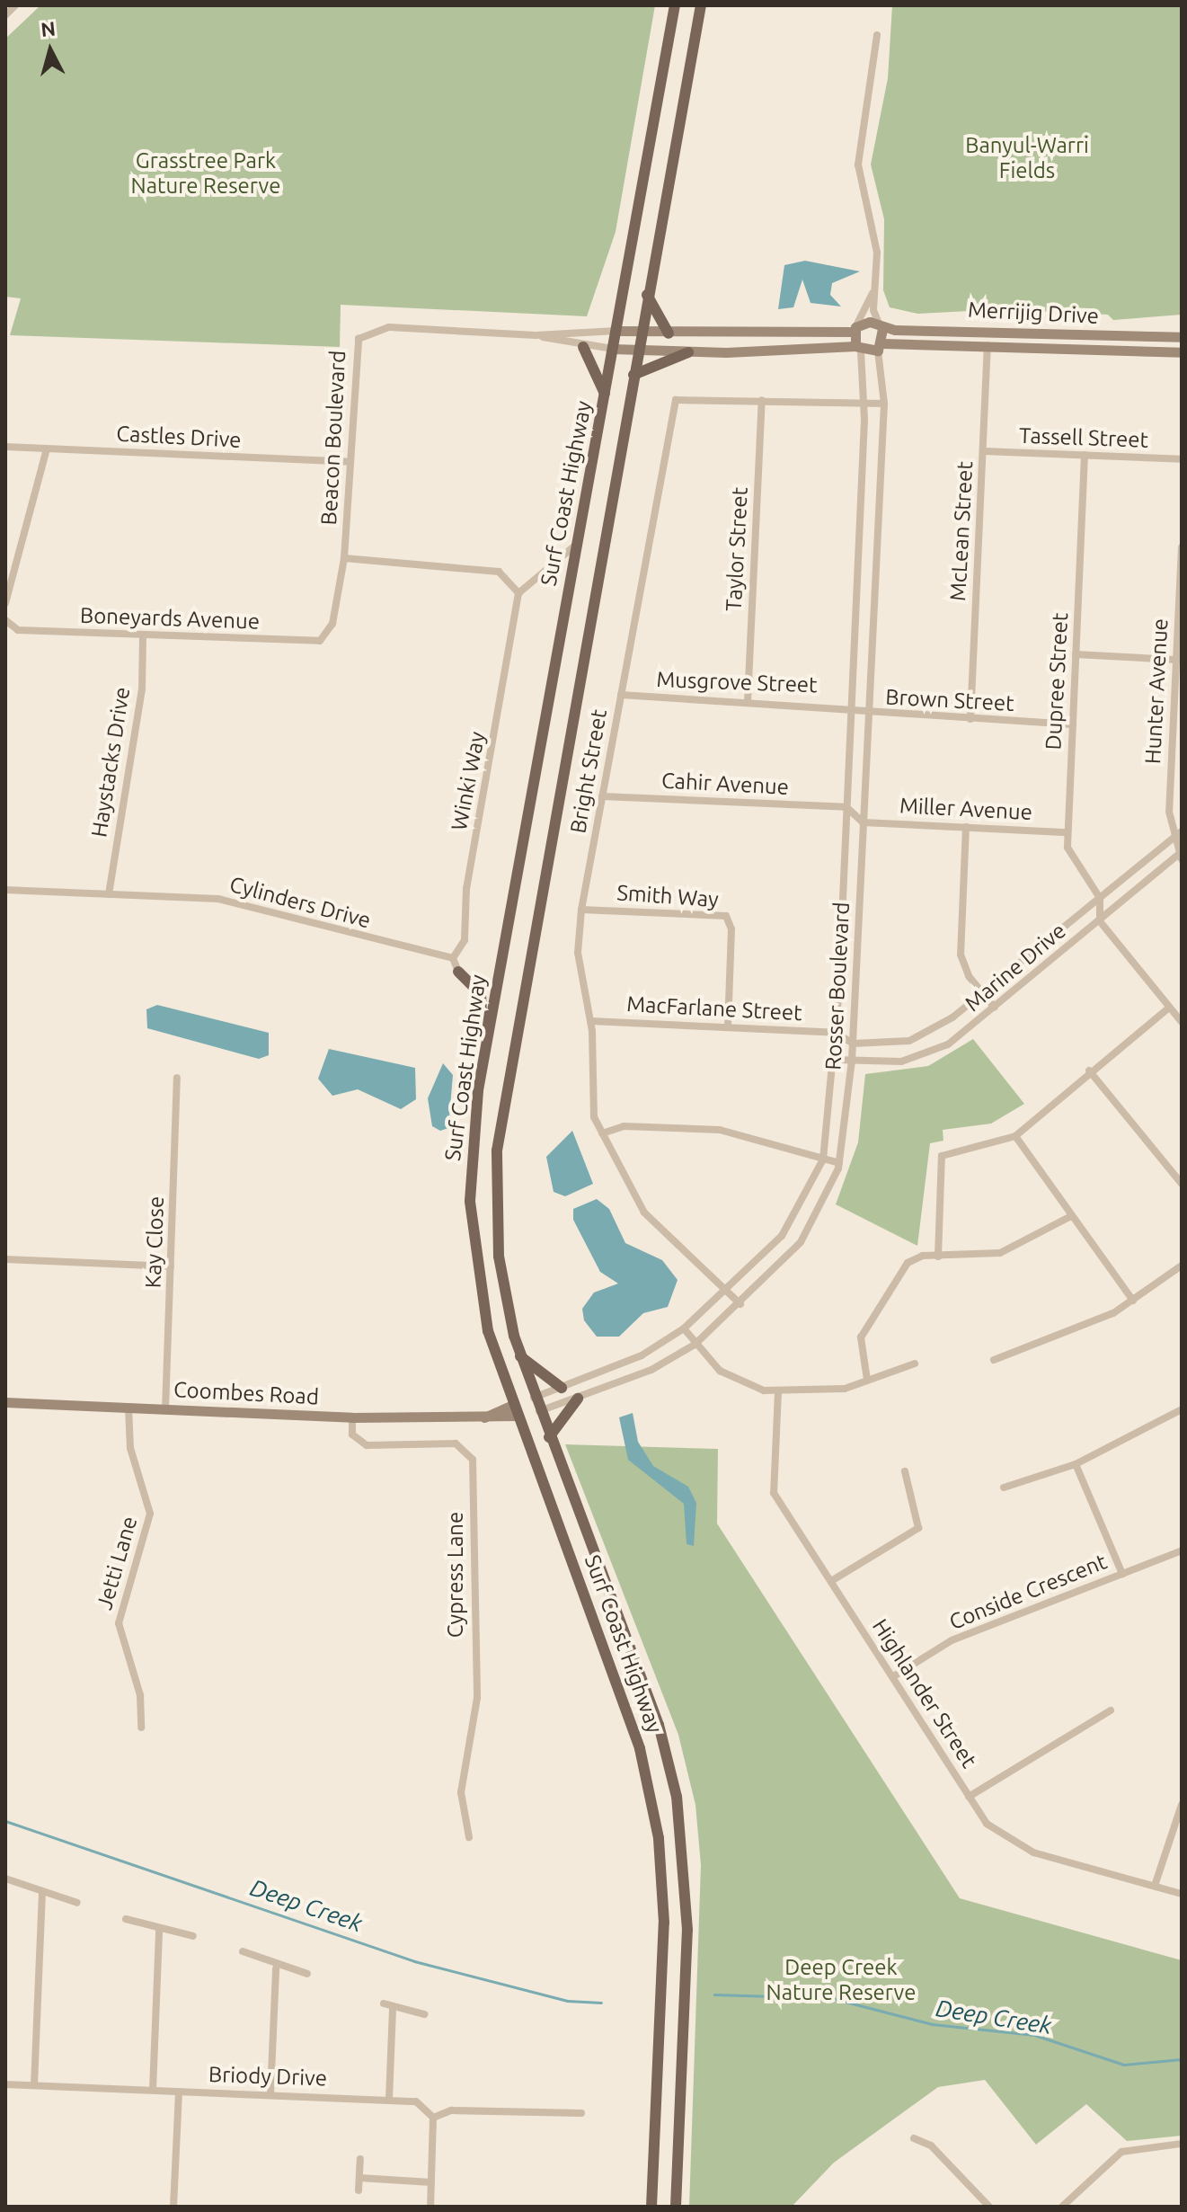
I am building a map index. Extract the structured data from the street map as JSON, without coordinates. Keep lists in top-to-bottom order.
{
  "streets": {
    "main road": ["Surf Coast Highway"],
    "street": [
      "Merrijig Drive",
      "Castles Drive",
      "Beacon Boulevard",
      "Tassell Street",
      "McLean Street",
      "Taylor Street",
      "Boneyards Avenue",
      "Dupree Street",
      "Musgrove Street",
      "Hunter Avenue",
      "Brown Street",
      "Haystacks Drive",
      "Bright Street",
      "Winki Way",
      "Cahir Avenue",
      "Miller Avenue",
      "Smith Way",
      "Cylinders Drive",
      "Marine Drive",
      "Rosser Boulevard",
      "MacFarlane Street",
      "Kay Close",
      "Coombes Road",
      "Jetti Lane",
      "Cypress Lane",
      "Conside Crescent",
      "Highlander Street",
      "Briody Drive"
    ]
  },
  "crossings": [
    ["Merrijig Drive", "Beacon Boulevard"],
    ["Merrijig Drive", "Surf Coast Highway"],
    ["Merrijig Drive", "McLean Street"],
    ["Merrijig Drive", "Rosser Boulevard"],
    ["Castles Drive", "Beacon Boulevard"],
    ["Beacon Boulevard", "Surf Coast Highway"],
    ["Beacon Boulevard", "Boneyards Avenue"],
    ["Tassell Street", "McLean Street"],
    ["Tassell Street", "Dupree Street"],
    ["Surf Coast Highway", "Rosser Boulevard"],
    ["Surf Coast Highway", "Coombes Road"],
    ["McLean Street", "Brown Street"],
    ["Taylor Street", "Musgrove Street"],
    ["Taylor Street", "Bright Street"],
    ["Boneyards Avenue", "Haystacks Drive"],
    ["Dupree Street", "Brown Street"],
    ["Dupree Street", "Miller Avenue"],
    ["Dupree Street", "Marine Drive"],
    ["Musgrove Street", "Bright Street"],
    ["Musgrove Street", "Rosser Boulevard"],
    ["Hunter Avenue", "Marine Drive"],
    ["Brown Street", "Rosser Boulevard"],
    ["Haystacks Drive", "Cylinders Drive"],
    ["Bright Street", "Cahir Avenue"],
    ["Bright Street", "Smith Way"],
    ["Bright Street", "Rosser Boulevard"],
    ["Bright Street", "MacFarlane Street"],
    ["Winki Way", "Cylinders Drive"],
    ["Cahir Avenue", "Rosser Boulevard"],
    ["Miller Avenue", "Rosser Boulevard"],
    ["Smith Way", "MacFarlane Street"],
    ["Marine Drive", "Rosser Boulevard"],
    ["Rosser Boulevard", "MacFarlane Street"],
    ["Kay Close", "Coombes Road"],
    ["Coombes Road", "Jetti Lane"],
    ["Coombes Road", "Cypress Lane"],
    ["Conside Crescent", "Highlander Street"]
  ],
  "water": ["Deep Creek"],
  "parks": ["Banyul-Warri Fields", "Grasstree Park Nature Reserve", "Deep Creek Nature Reserve"],
  "north": "top"
}
